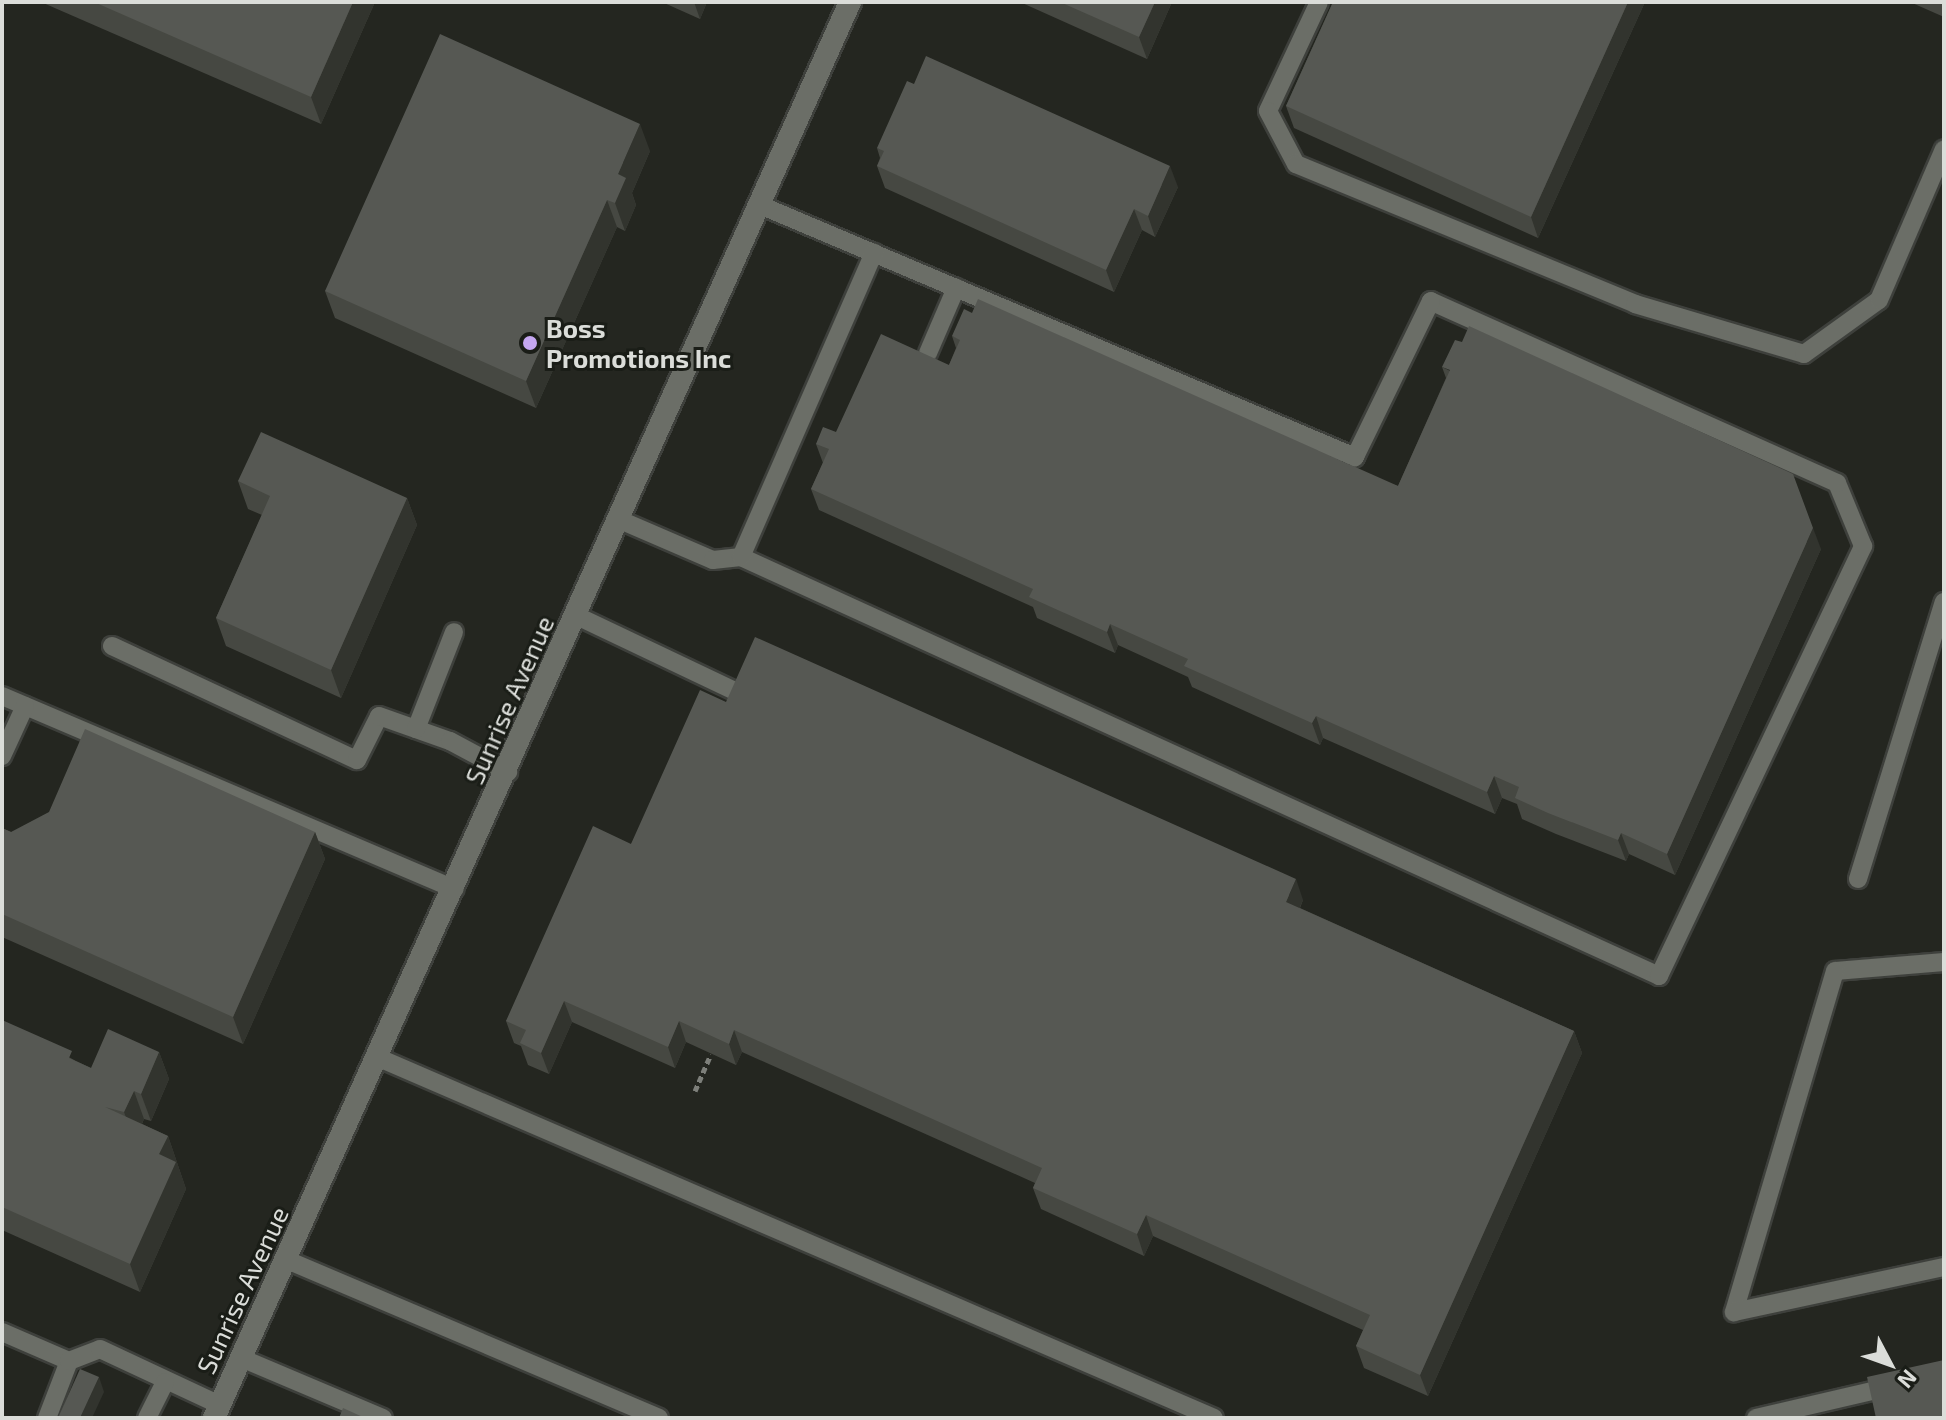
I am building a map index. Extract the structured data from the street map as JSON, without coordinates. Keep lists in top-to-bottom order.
{
  "streets": {
    "street": ["Sunrise Avenue"]
  },
  "places": ["Boss Promotions Inc"],
  "north": "bottom right"
}
